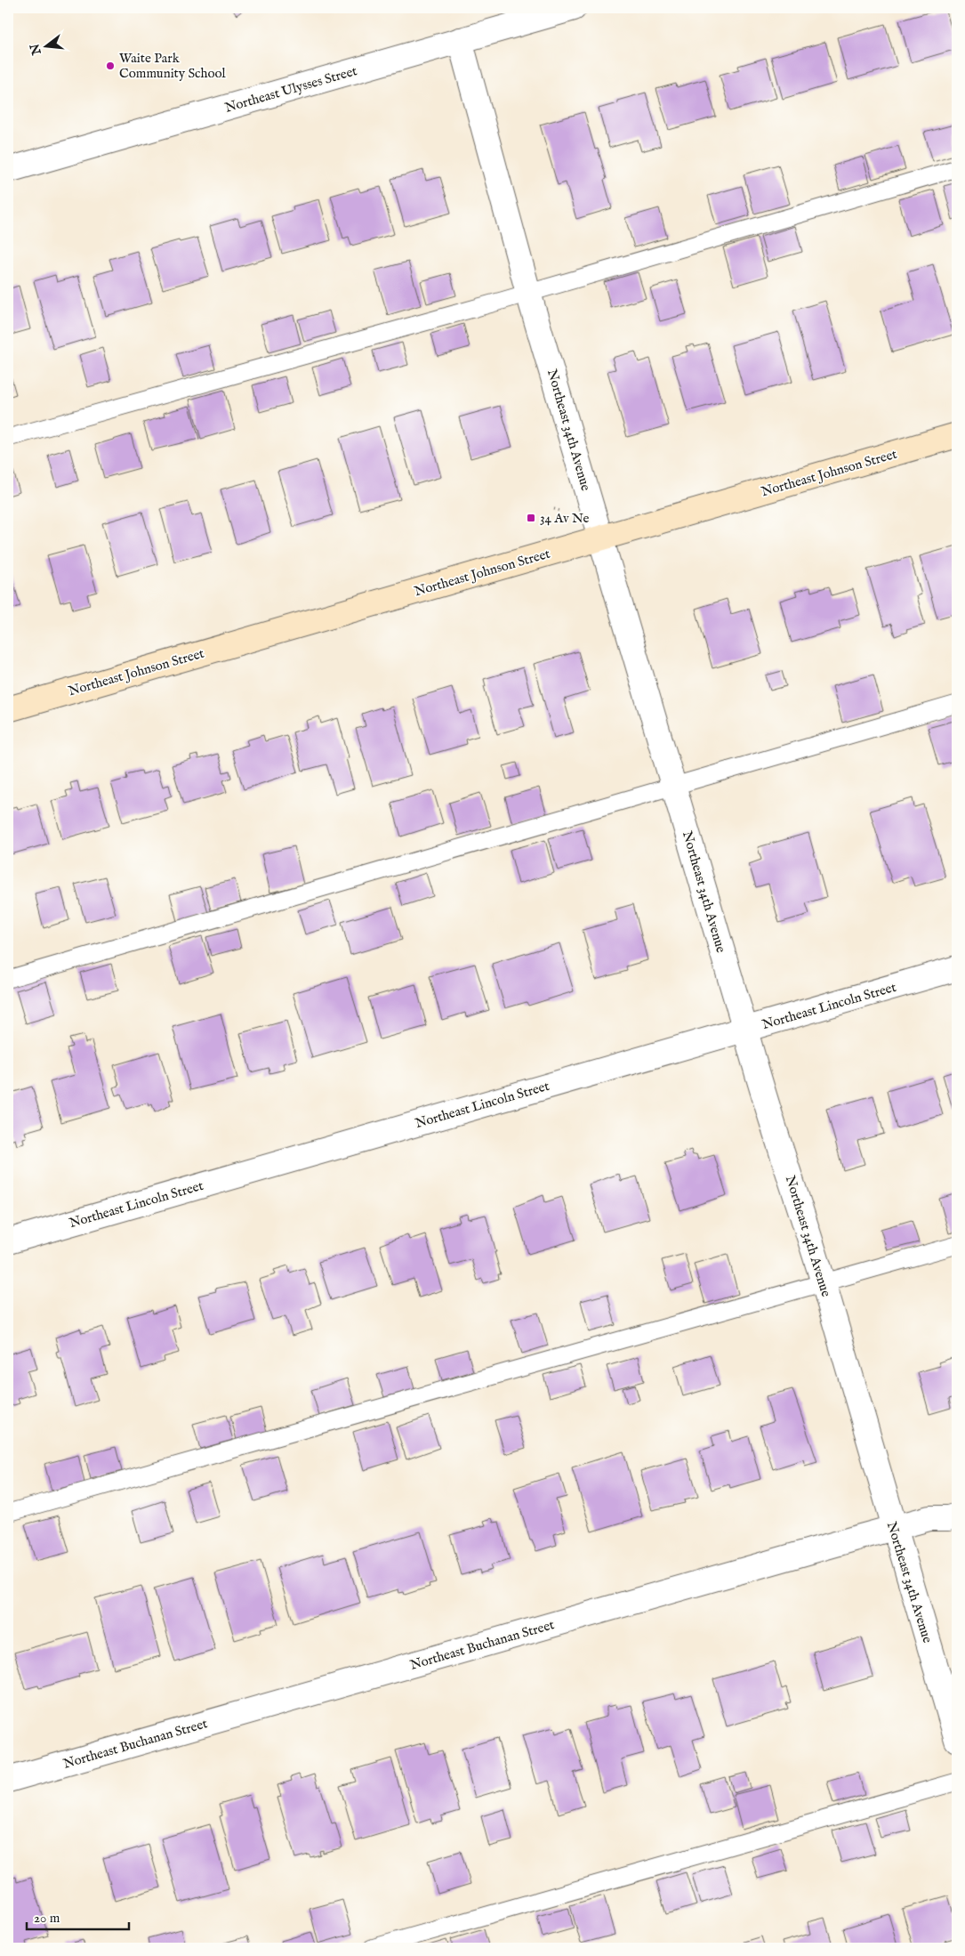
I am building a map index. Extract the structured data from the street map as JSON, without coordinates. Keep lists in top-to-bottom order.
{
  "streets": {
    "street": [
      "Northeast Ulysses Street",
      "Northeast 34th Avenue",
      "Northeast Johnson Street",
      "Northeast Lincoln Street",
      "Northeast Buchanan Street"
    ]
  },
  "crossings": [
    ["Northeast Ulysses Street", "Northeast 34th Avenue"],
    ["Northeast 34th Avenue", "Northeast Johnson Street"],
    ["Northeast 34th Avenue", "Northeast Lincoln Street"],
    ["Northeast 34th Avenue", "Northeast Buchanan Street"]
  ],
  "places": {
    "other": ["Waite Park Community School"],
    "transit": ["34 Av Ne"]
  },
  "scale_bar": "20 m",
  "north": "left"
}
